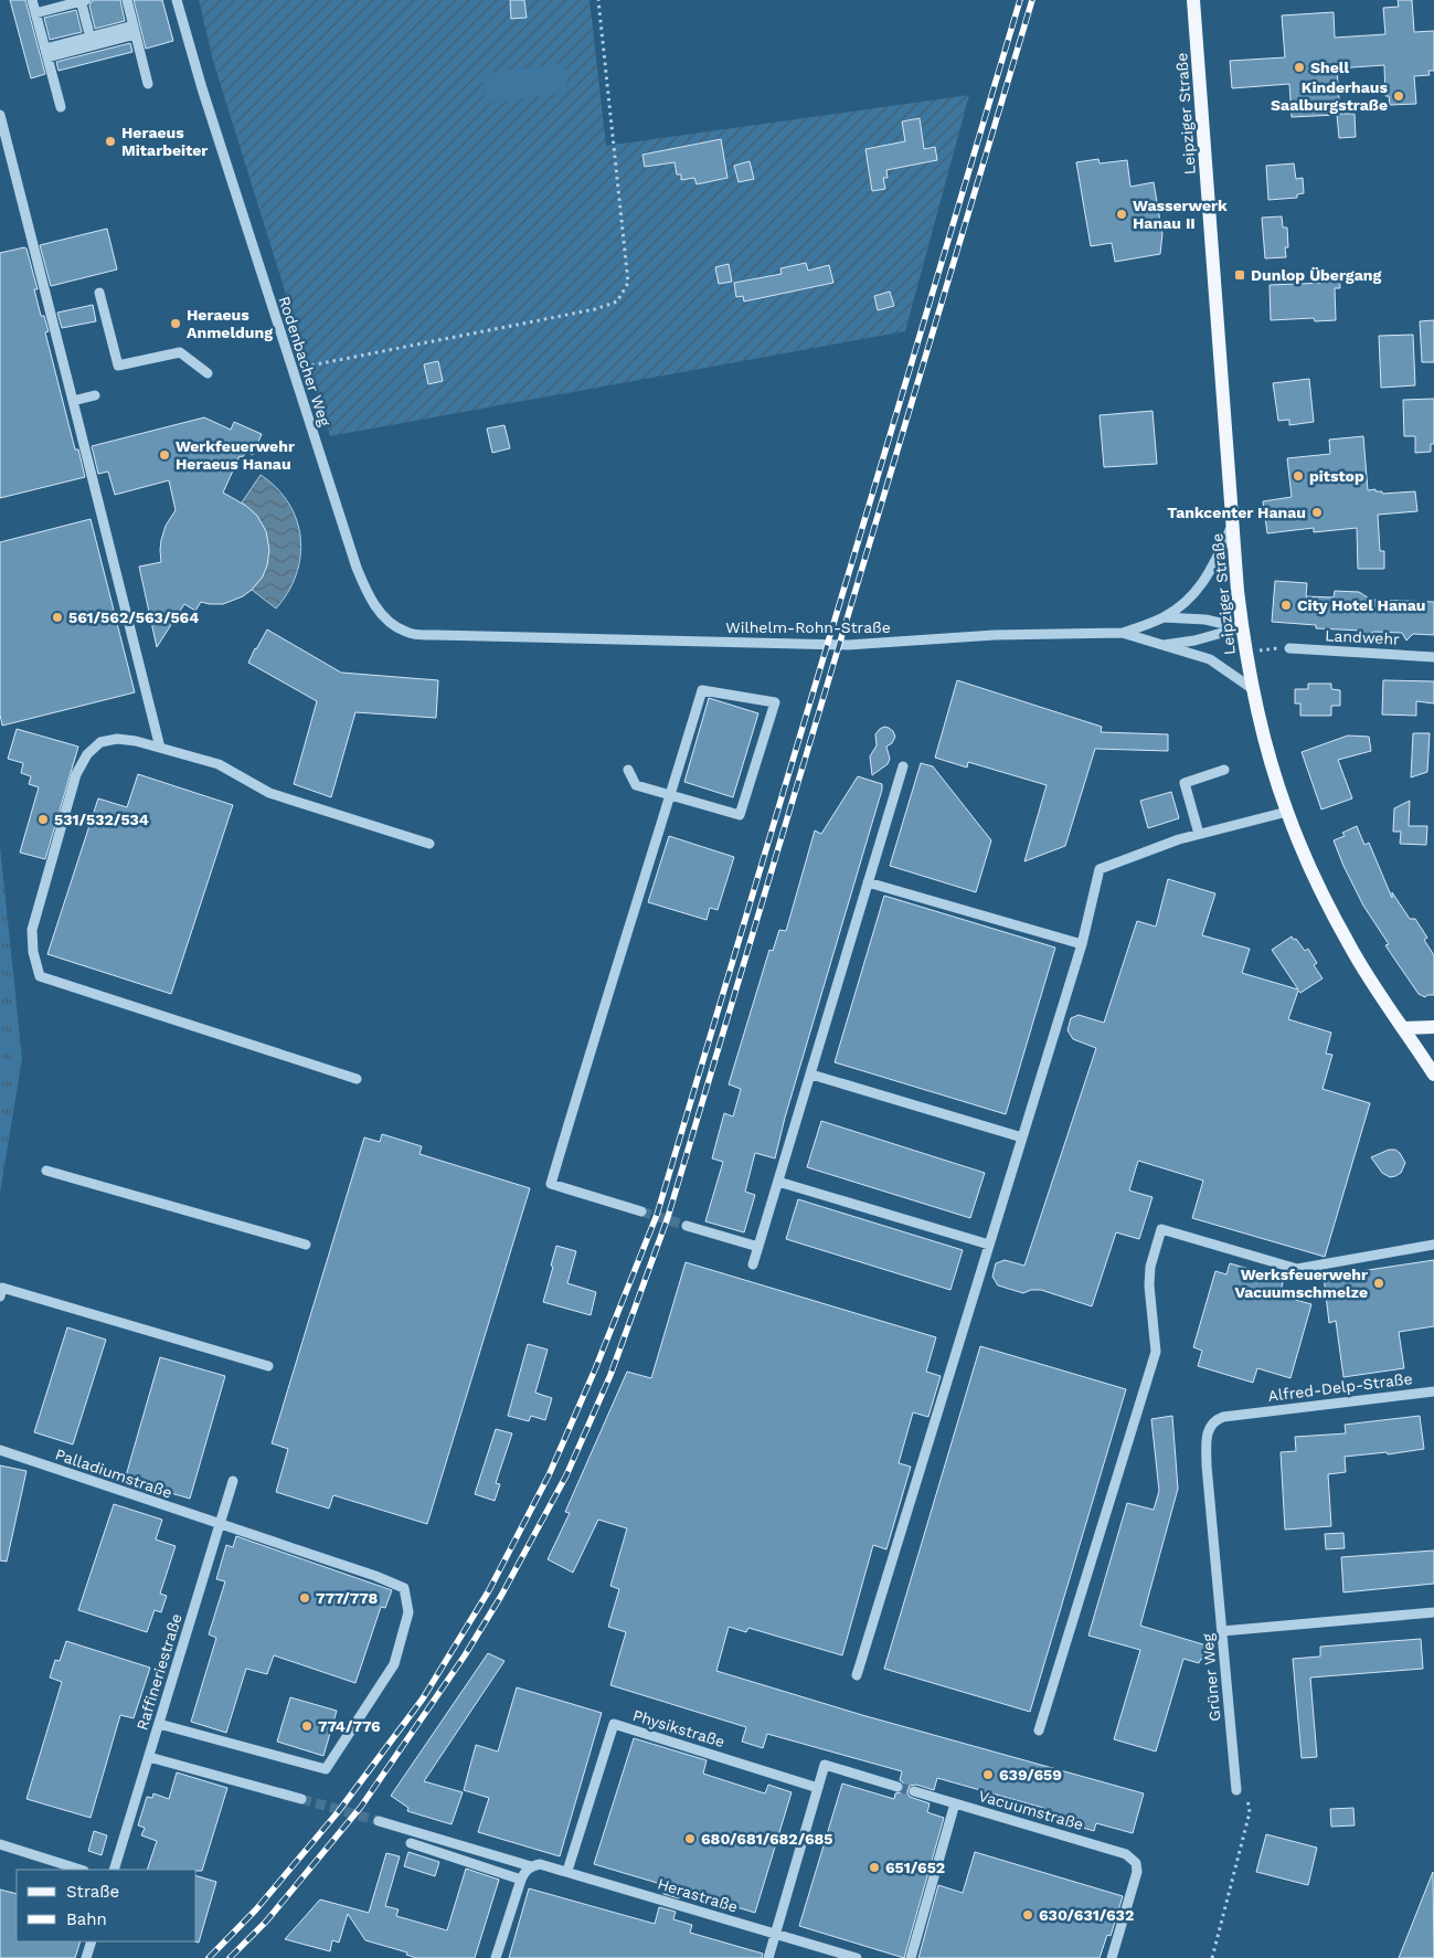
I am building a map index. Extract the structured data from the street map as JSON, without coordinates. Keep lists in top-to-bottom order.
{
  "streets": {
    "main road": ["Leipziger Straße"],
    "street": [
      "Rodenbacher Weg",
      "Wilhelm-Rohn-Straße",
      "Landwehr",
      "Alfred-Delp-Straße",
      "Palladiumstraße",
      "Raffineriestraße",
      "Grüner Weg",
      "Physikstraße",
      "Vacuumstraße",
      "Herastraße"
    ]
  },
  "crossings": [
    ["Leipziger Straße", "Wilhelm-Rohn-Straße"],
    ["Rodenbacher Weg", "Wilhelm-Rohn-Straße"],
    ["Alfred-Delp-Straße", "Grüner Weg"],
    ["Palladiumstraße", "Raffineriestraße"],
    ["Physikstraße", "Herastraße"]
  ],
  "places": {
    "other": [
      "Shell",
      "Kinderhaus Saalburgstraße",
      "Heraeus Mitarbeiter",
      "Wasserwerk Hanau II",
      "Heraeus Anmeldung",
      "Werkfeuerwehr Heraeus Hanau",
      "pitstop",
      "Tankcenter Hanau",
      "City Hotel Hanau",
      "561/562/563/564",
      "531/532/534",
      "Werksfeuerwehr Vacuumschmelze",
      "777/778",
      "774/776",
      "639/659",
      "680/681/682/685",
      "651/652",
      "630/631/632"
    ],
    "transit": ["Dunlop Übergang"]
  },
  "legend": ["Straße", "Bahn"]
}
